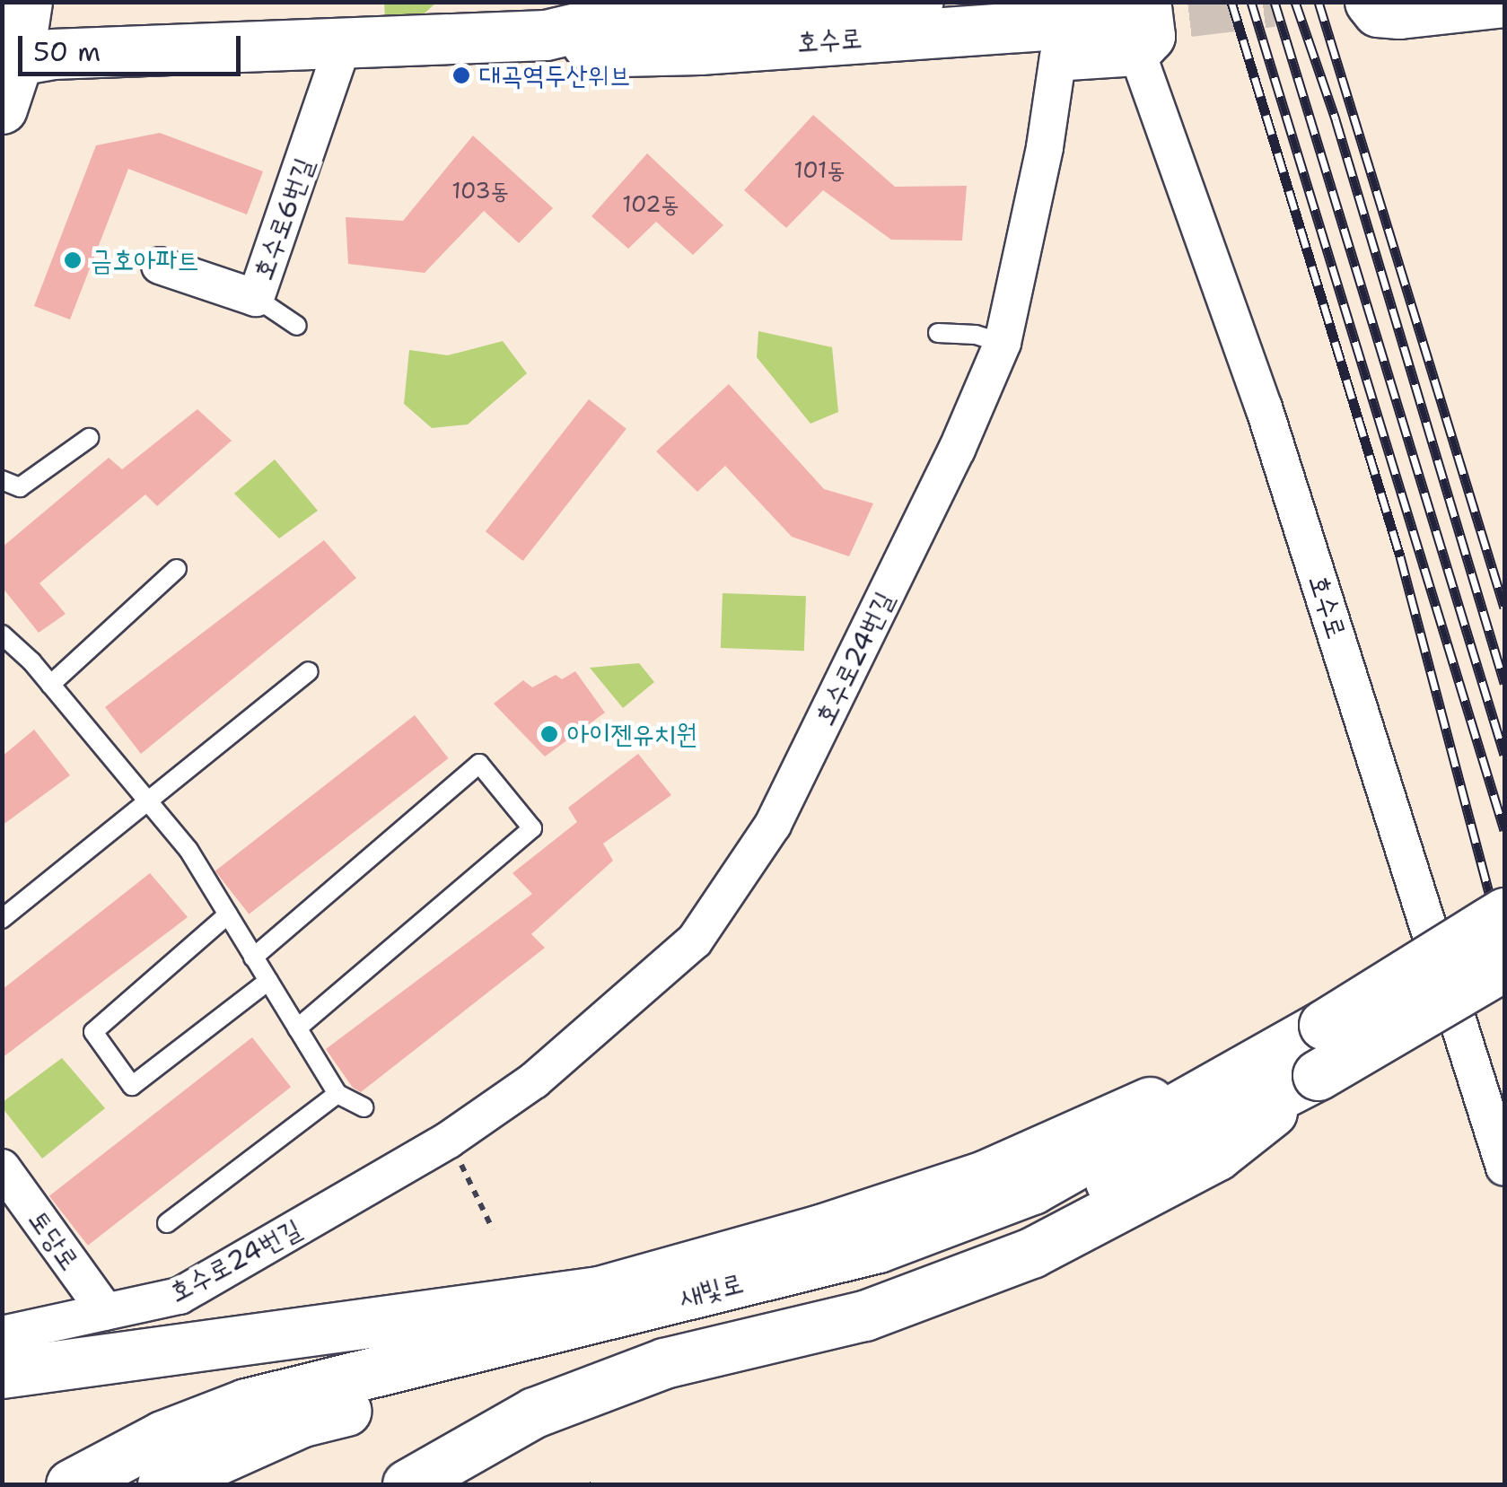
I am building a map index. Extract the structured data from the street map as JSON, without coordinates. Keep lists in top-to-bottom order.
{
  "streets": {
    "main road": ["호수로", "새빛로"],
    "street": ["호수로6번길", "호수로24번길", "토당로"]
  },
  "crossings": [
    ["호수로", "호수로6번길"],
    ["호수로24번길", "토당로"]
  ],
  "places": ["대곡역두산위브", "금호아파트", "아이젠유치원"],
  "house_numbers": ["101동", "103동", "102동"],
  "scale_bar": "50 m"
}
